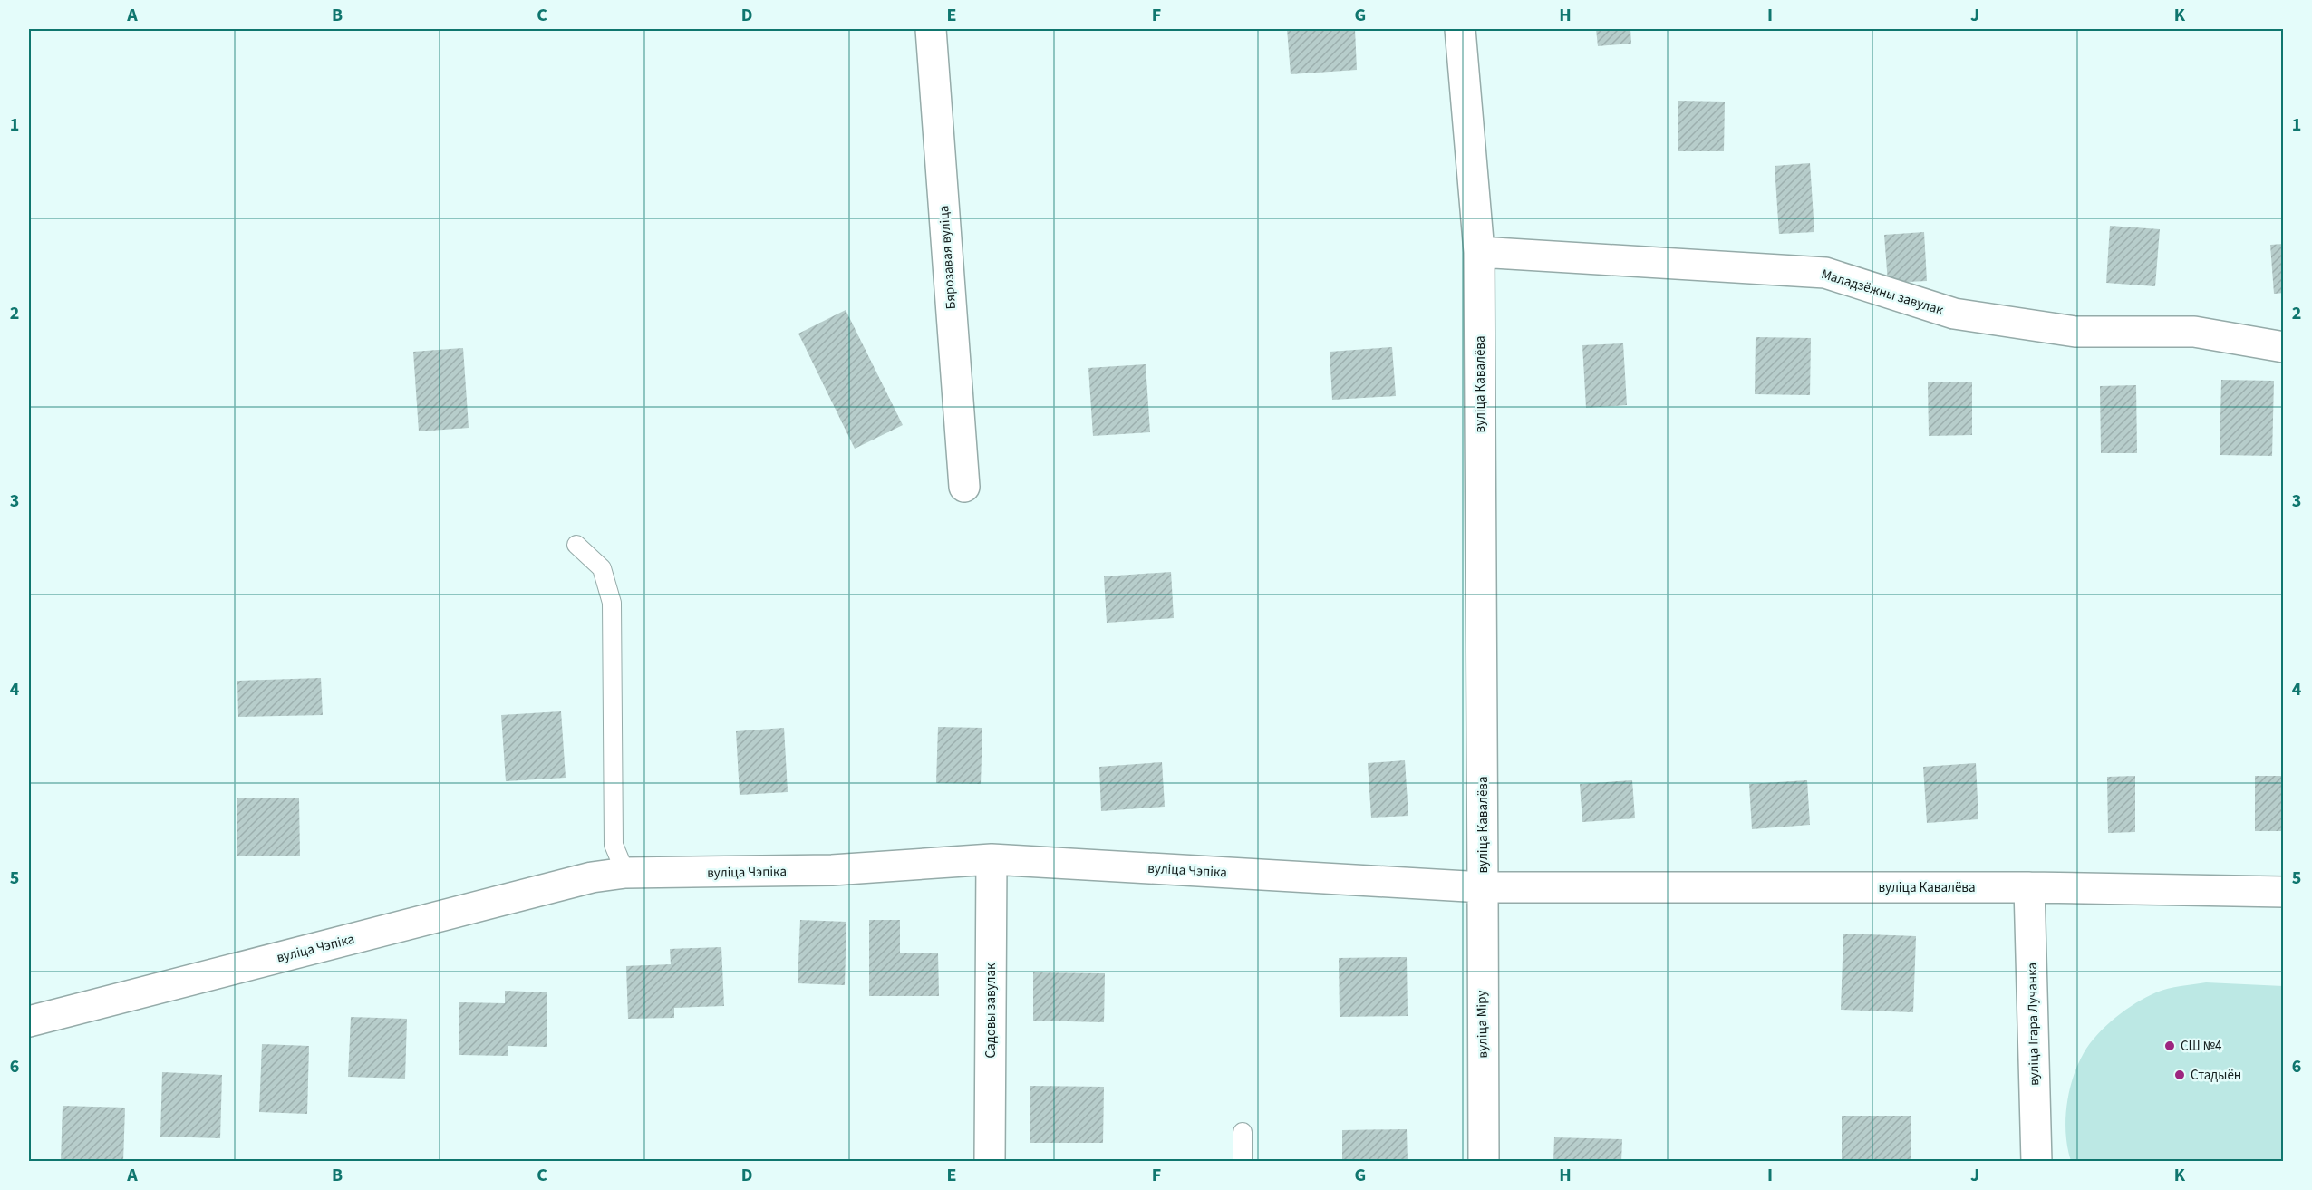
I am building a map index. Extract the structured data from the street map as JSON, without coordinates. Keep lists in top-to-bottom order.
{
  "streets": {
    "street": [
      "Бярозавая вуліца",
      "Маладзёжны завулак",
      "вуліца Кавалёва",
      "вуліца Чэпіка",
      "Садовы завулак",
      "вуліца Міру",
      "вуліца Ігара Лучанка"
    ]
  },
  "crossings": [
    ["Маладзёжны завулак", "вуліца Кавалёва"],
    ["вуліца Кавалёва", "вуліца Чэпіка"],
    ["вуліца Кавалёва", "вуліца Міру"],
    ["вуліца Кавалёва", "вуліца Ігара Лучанка"],
    ["вуліца Чэпіка", "Садовы завулак"],
    ["вуліца Чэпіка", "вуліца Міру"]
  ],
  "places": ["СШ №4", "Стадыён"],
  "grid": {
    "columns": [
      "A",
      "B",
      "C",
      "D",
      "E",
      "F",
      "G",
      "H",
      "I",
      "J",
      "K"
    ],
    "rows": [
      "1",
      "2",
      "3",
      "4",
      "5",
      "6"
    ]
  }
}
